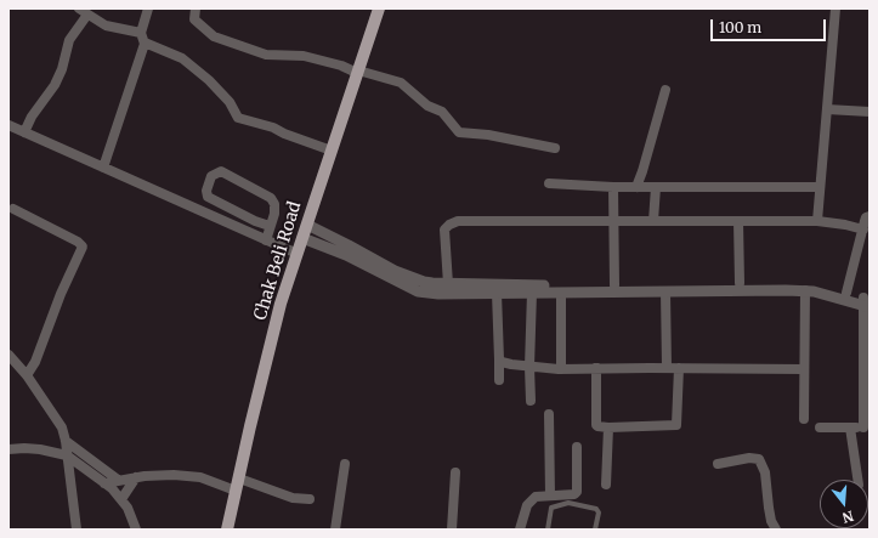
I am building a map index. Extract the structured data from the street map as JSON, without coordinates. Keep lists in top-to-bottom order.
{
  "streets": {
    "main road": ["Chak Beli Road"]
  },
  "scale_bar": "100 m",
  "north": "bottom"
}
